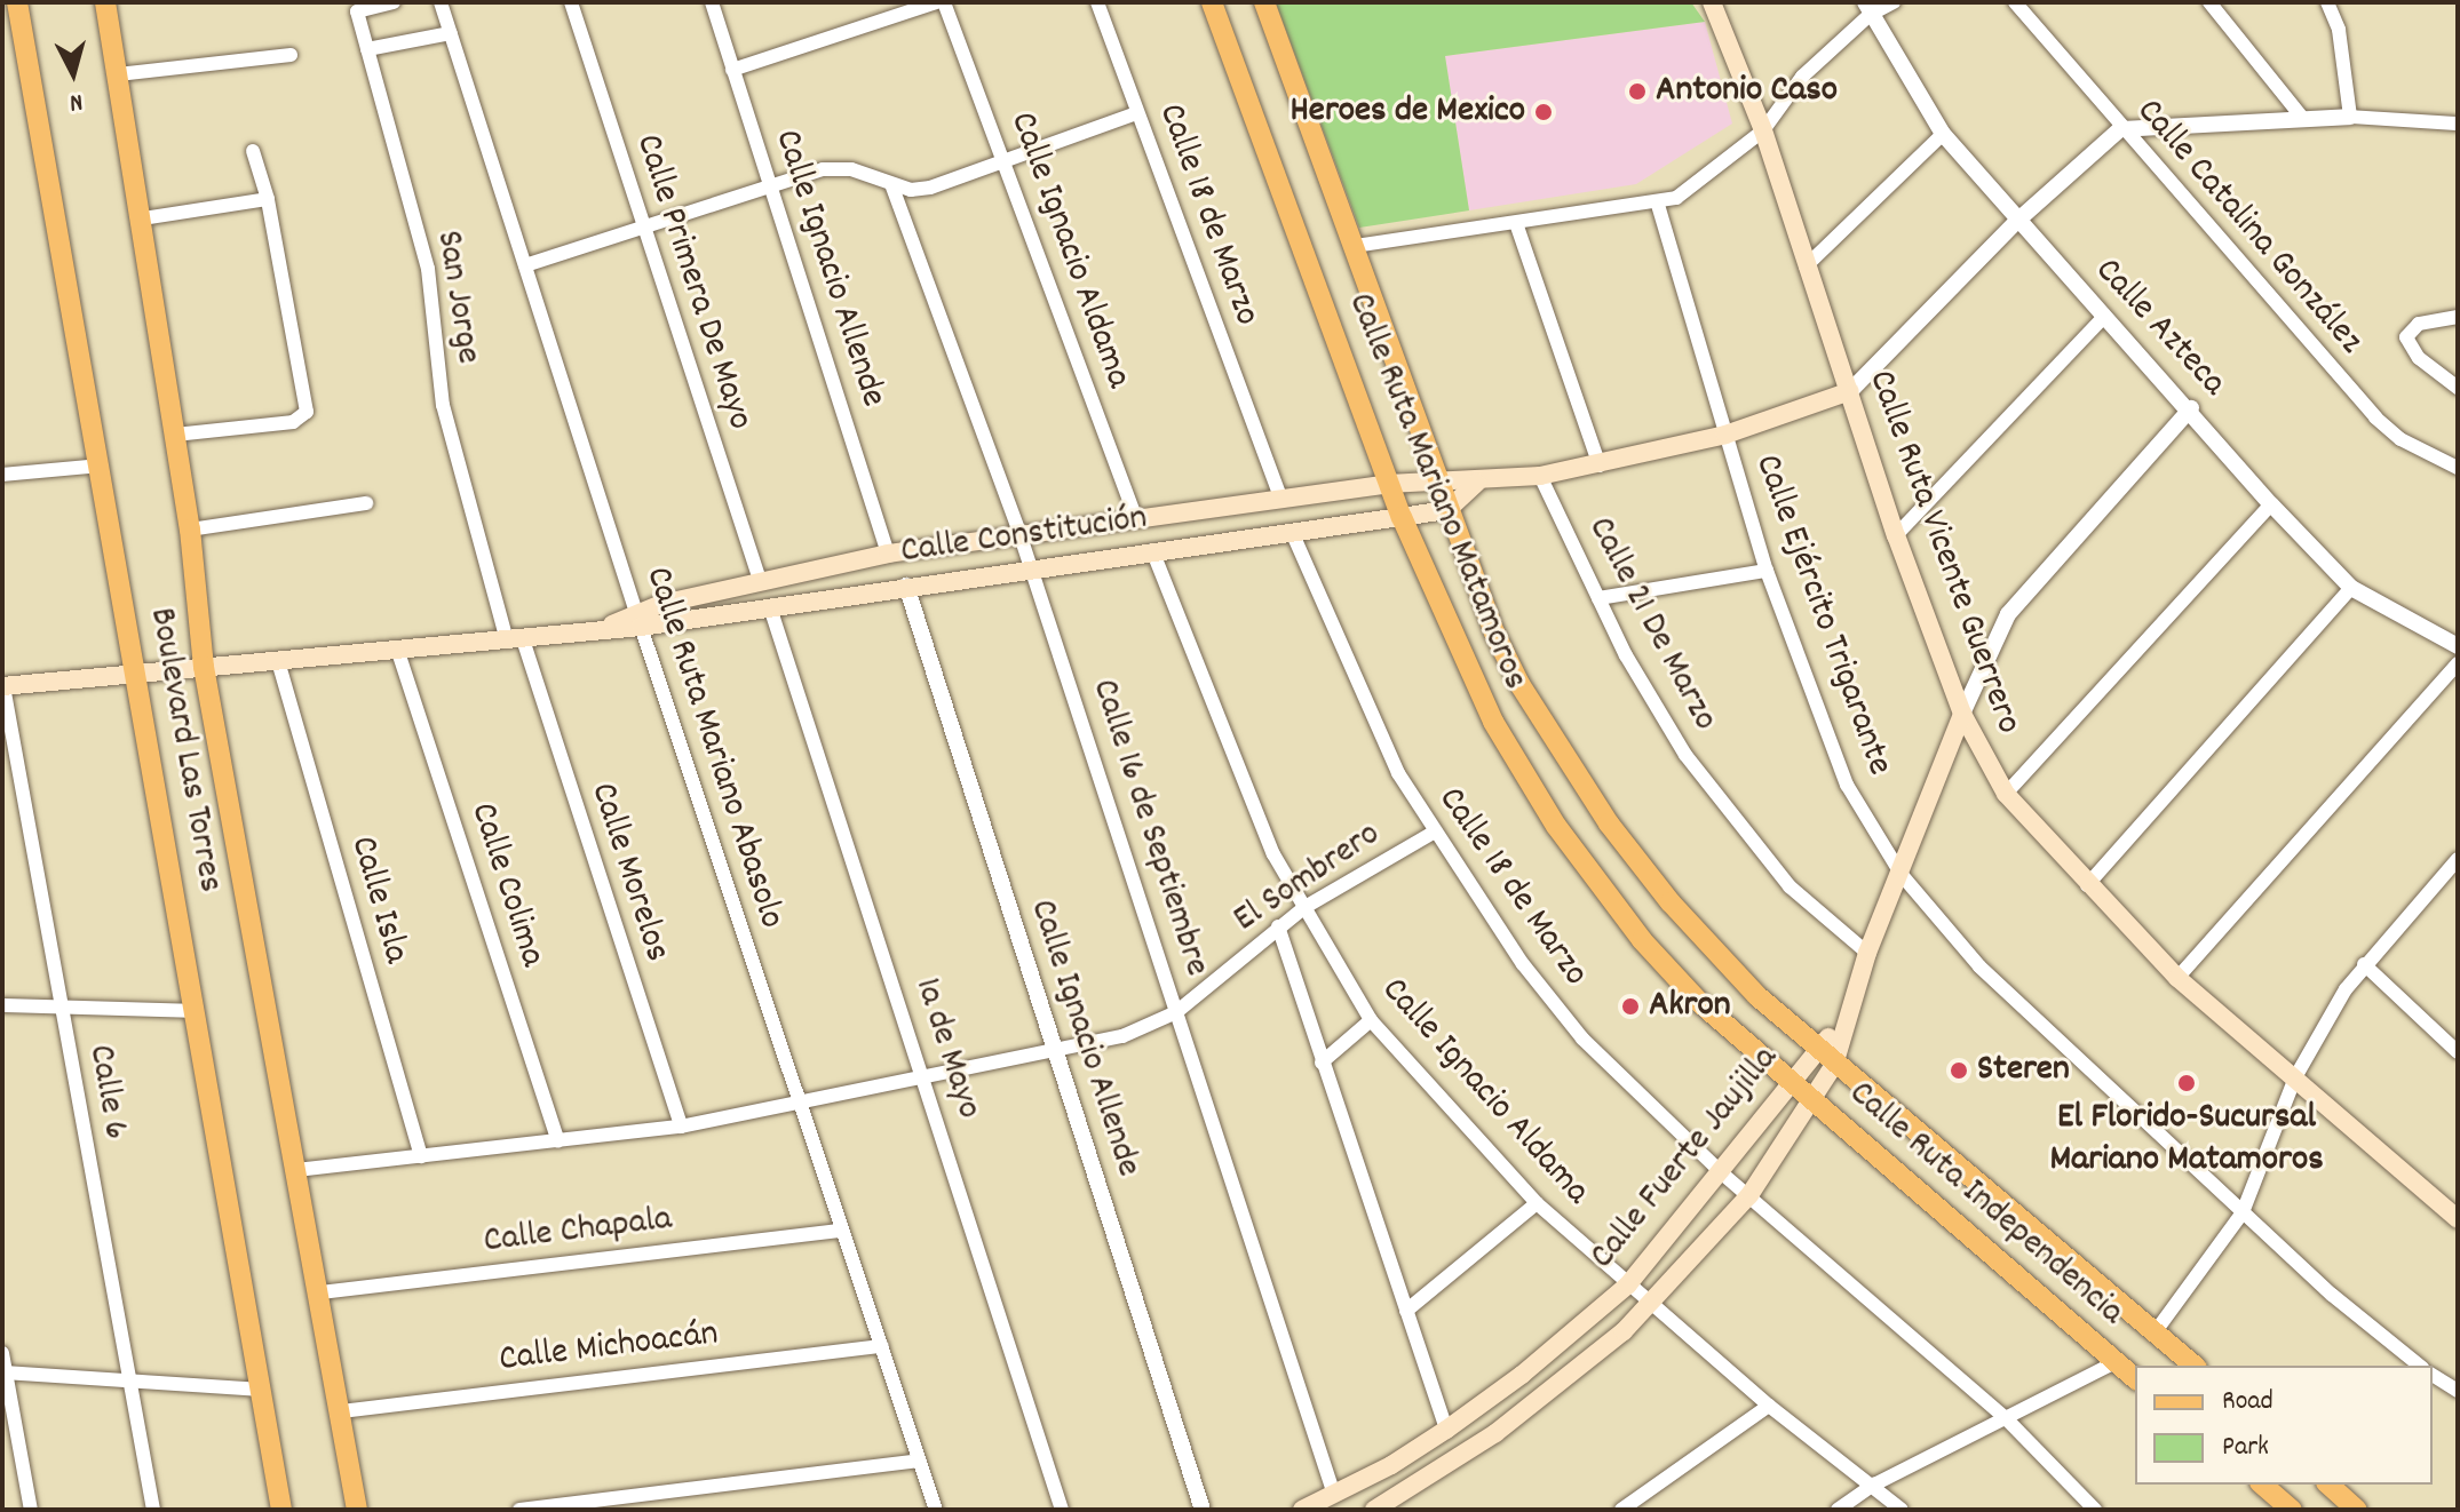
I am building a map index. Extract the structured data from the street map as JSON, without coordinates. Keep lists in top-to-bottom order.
{
  "streets": {
    "main road": [
      "Calle Ruta Mariano Matamoros",
      "Calle Constitución",
      "Calle Ruta Vicente Guerrero",
      "Boulevard Las Torres",
      "Calle Fuerte Jaujilla",
      "Calle Ruta Independencia"
    ],
    "street": [
      "Calle 18 de Marzo",
      "Calle Catalina González",
      "Calle Ignacio Aldama",
      "Calle Ignacio Allende",
      "Calle Primera De Mayo",
      "San Jorge",
      "Calle Azteca",
      "Calle Ejército Trigarante",
      "Calle 21 De Marzo",
      "Calle Ruta Mariano Abasolo",
      "Calle 16 de Septiembre",
      "Calle Morelos",
      "El Sombrero",
      "Calle Colima",
      "Calle Isla",
      "1a de Mayo",
      "Calle 6",
      "Calle Chapala",
      "Calle Michoacán"
    ]
  },
  "crossings": [
    ["Calle 18 de Marzo", "Calle Constitución"],
    ["Calle 18 de Marzo", "El Sombrero"],
    ["Calle 18 de Marzo", "Calle Fuerte Jaujilla"],
    ["Calle Ignacio Aldama", "Calle Constitución"],
    ["Calle Ignacio Aldama", "El Sombrero"],
    ["Calle Ignacio Aldama", "Calle Fuerte Jaujilla"],
    ["Calle Ignacio Allende", "Calle Constitución"],
    ["Calle Ignacio Allende", "El Sombrero"],
    ["Calle Primera De Mayo", "Calle Constitución"],
    ["San Jorge", "Calle Constitución"],
    ["San Jorge", "Calle Morelos"],
    ["Calle Azteca", "Calle Fuerte Jaujilla"],
    ["Calle Ruta Mariano Matamoros", "Calle Constitución"],
    ["Calle Ruta Mariano Matamoros", "Calle Fuerte Jaujilla"],
    ["Calle Ruta Mariano Matamoros", "Calle Ruta Independencia"],
    ["Calle Constitución", "Calle Ruta Vicente Guerrero"],
    ["Calle Constitución", "Calle Ejército Trigarante"],
    ["Calle Constitución", "Calle 21 De Marzo"],
    ["Calle Constitución", "Calle Ruta Mariano Abasolo"],
    ["Calle Constitución", "Boulevard Las Torres"],
    ["Calle Constitución", "Calle 16 de Septiembre"],
    ["Calle Constitución", "Calle Morelos"],
    ["Calle Constitución", "Calle Colima"],
    ["Calle Constitución", "Calle Isla"],
    ["Calle Constitución", "1a de Mayo"],
    ["Calle Constitución", "Calle 6"],
    ["Calle Ruta Vicente Guerrero", "Calle Fuerte Jaujilla"],
    ["Calle Ejército Trigarante", "Calle Fuerte Jaujilla"],
    ["Calle 21 De Marzo", "Calle Fuerte Jaujilla"],
    ["Calle Ruta Mariano Abasolo", "El Sombrero"],
    ["Calle Ruta Mariano Abasolo", "Calle Chapala"],
    ["Calle Ruta Mariano Abasolo", "Calle Michoacán"],
    ["Boulevard Las Torres", "El Sombrero"],
    ["Boulevard Las Torres", "Calle Chapala"],
    ["Boulevard Las Torres", "Calle Michoacán"],
    ["Calle 16 de Septiembre", "El Sombrero"],
    ["Calle 16 de Septiembre", "Calle Fuerte Jaujilla"],
    ["Calle Morelos", "El Sombrero"],
    ["El Sombrero", "Calle Colima"],
    ["El Sombrero", "Calle Isla"],
    ["El Sombrero", "1a de Mayo"],
    ["Calle Fuerte Jaujilla", "Calle Ruta Independencia"]
  ],
  "places": [
    "Antonio Caso",
    "Heroes de Mexico",
    "Akron",
    "Steren",
    "El Florido-Sucursal Mariano Matamoros"
  ],
  "legend": ["Road", "Park"],
  "north": "bottom"
}
